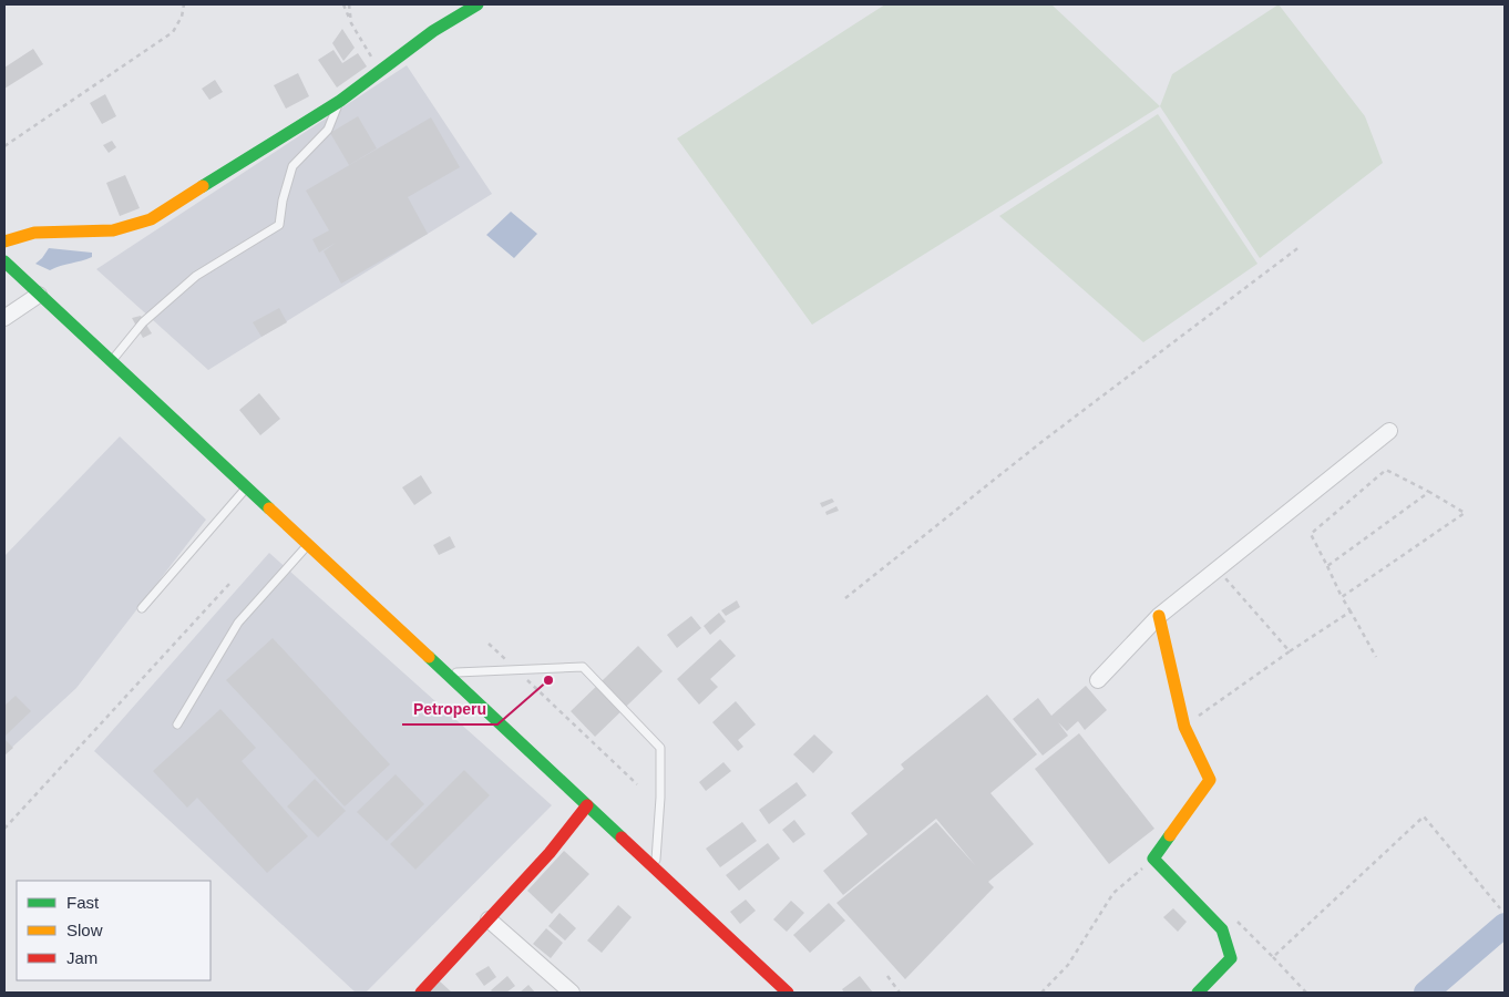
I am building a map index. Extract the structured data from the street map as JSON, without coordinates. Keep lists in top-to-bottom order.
{
  "places": ["Petroperu"],
  "legend": ["Fast", "Slow", "Jam"]
}
